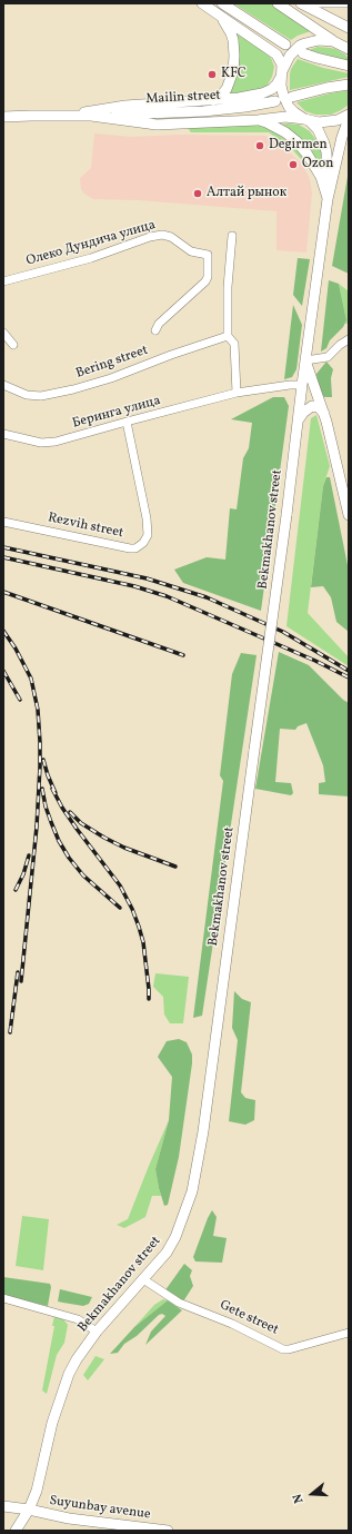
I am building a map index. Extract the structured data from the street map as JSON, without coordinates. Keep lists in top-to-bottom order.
{
  "streets": {
    "main road": ["Mailin street", "Bekmakhanov street", "Suyunbay avenue"],
    "street": [
      "Олеко Дундича улица",
      "Bering street",
      "Беринга улица",
      "Rezvih street",
      "Gete street"
    ]
  },
  "crossings": [
    ["Беринга улица", "Rezvih street"],
    ["Беринга улица", "Bekmakhanov street"],
    ["Bekmakhanov street", "Gete street"],
    ["Bekmakhanov street", "Suyunbay avenue"]
  ],
  "places": [
    "KFC",
    "Degirmen",
    "Ozon",
    "Алтай рынок"
  ],
  "north": "left"
}
